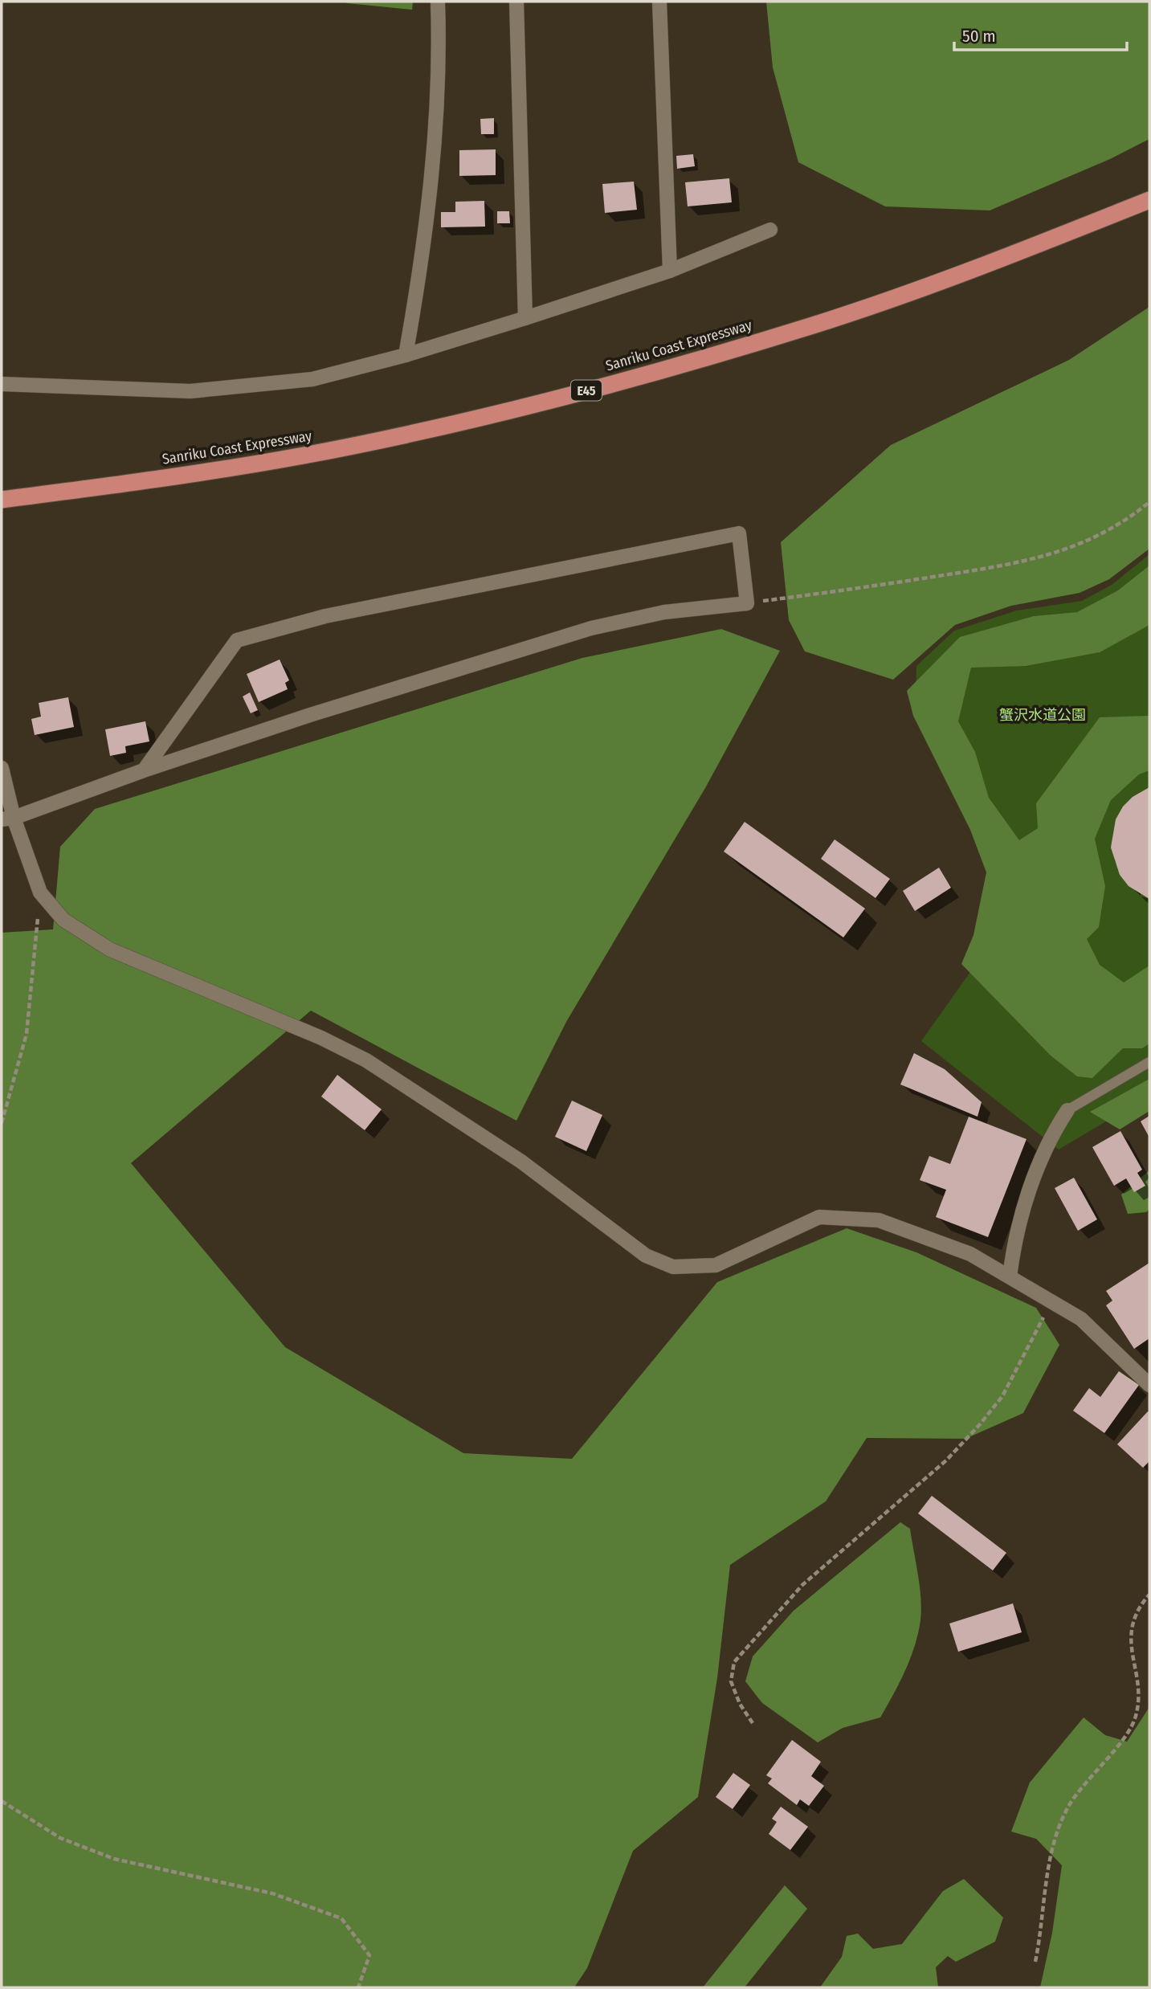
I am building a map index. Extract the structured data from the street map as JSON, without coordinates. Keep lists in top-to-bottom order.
{
  "streets": {
    "highway": ["Sanriku Coast Expressway", "E45"]
  },
  "parks": ["蟹沢水道公園"],
  "scale_bar": "50 m"
}
